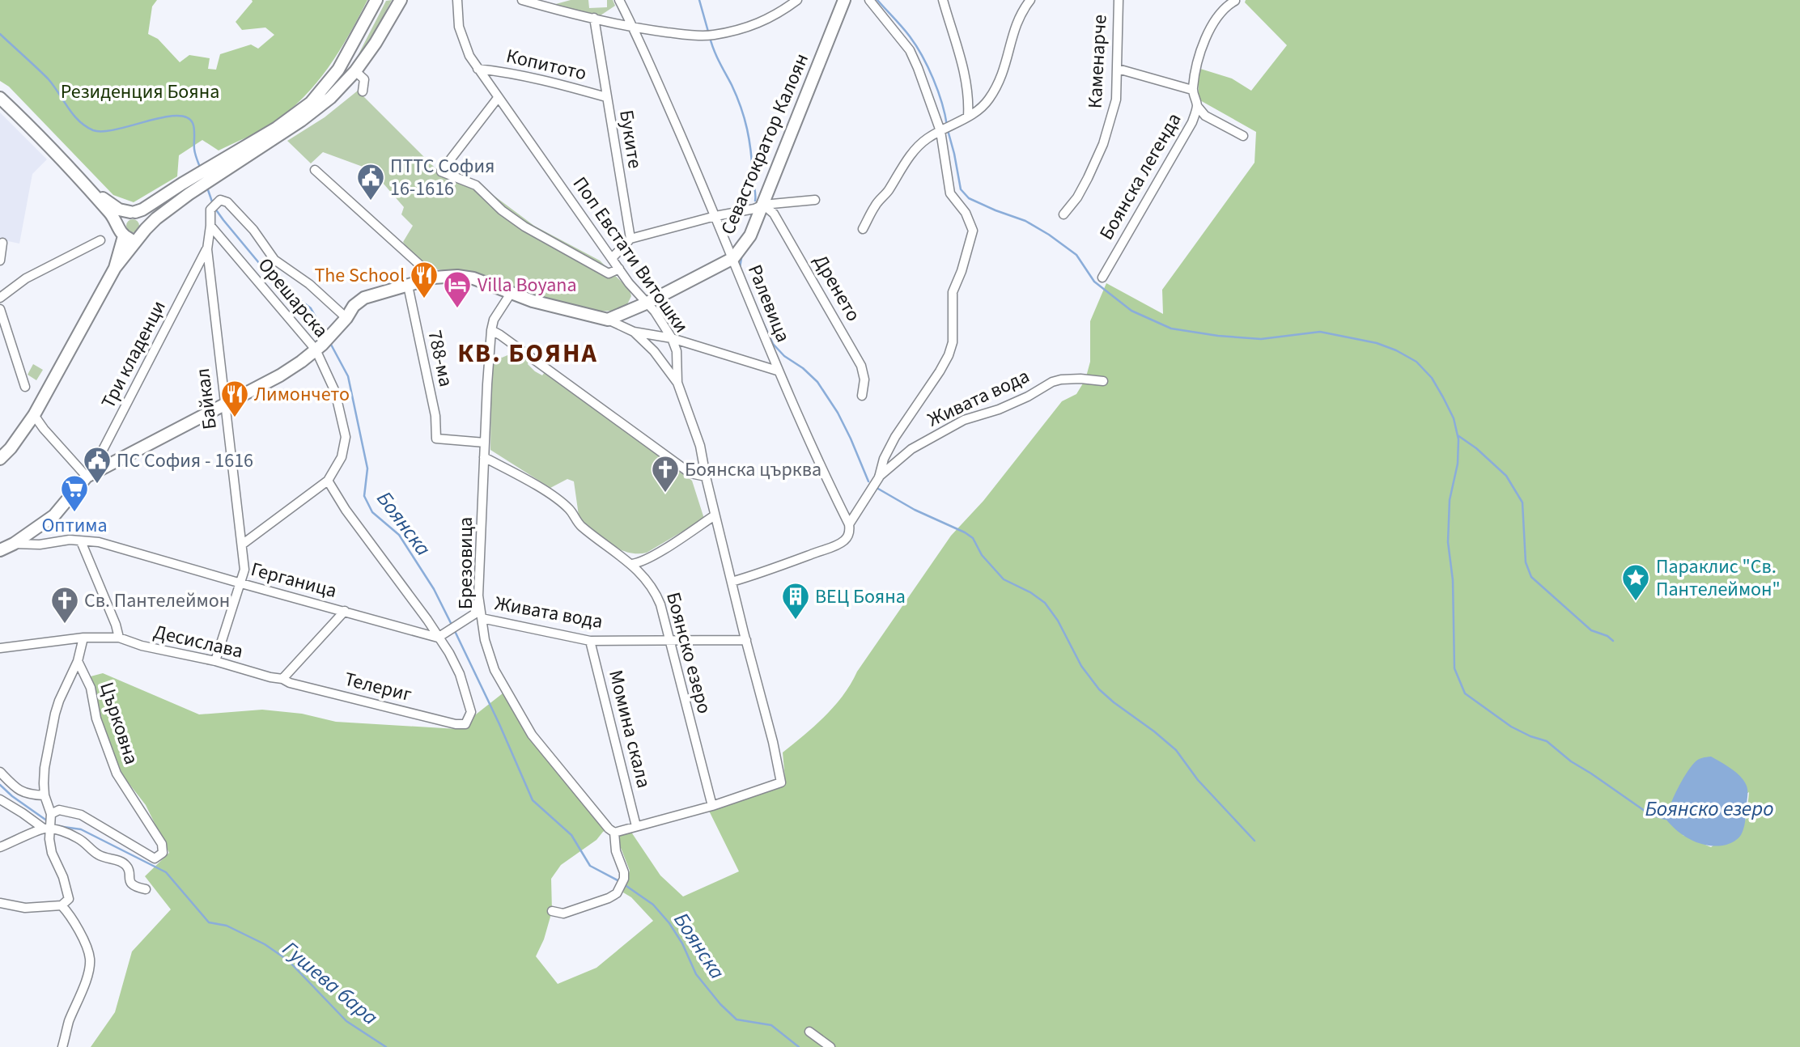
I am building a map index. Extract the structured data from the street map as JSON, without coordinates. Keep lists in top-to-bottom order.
{
  "streets": {
    "main road": ["Севастократор Калоян"],
    "street": [
      "Каменарче",
      "Копитото",
      "Буките",
      "Боянска легенда",
      "Поп Евстати Витошки",
      "Дренето",
      "Орешарска",
      "Ралевица",
      "Три кладенци",
      "788-ма",
      "Живата вода",
      "Байкал",
      "Брезовица",
      "Герганица",
      "Десислава",
      "Боянско езеро",
      "Телериг",
      "Църковна",
      "Момина скала"
    ]
  },
  "crossings": [
    ["Копитото", "Буките"],
    ["Копитото", "Поп Евстати Витошки"],
    ["Севастократор Калоян", "Поп Евстати Витошки"],
    ["Севастократор Калоян", "Дренето"],
    ["Севастократор Калоян", "Ралевица"],
    ["Поп Евстати Витошки", "Живата вода"],
    ["Поп Евстати Витошки", "Боянско езеро"],
    ["Орешарска", "Байкал"],
    ["Три кладенци", "Байкал"],
    ["788-ма", "Брезовица"],
    ["Живата вода", "Брезовица"],
    ["Живата вода", "Боянско езеро"],
    ["Живата вода", "Момина скала"],
    ["Байкал", "Герганица"],
    ["Байкал", "Десислава"],
    ["Брезовица", "Боянско езеро"],
    ["Герганица", "Телериг"],
    ["Десислава", "Телериг"]
  ],
  "districts": ["КВ. БОЯНА"],
  "water": ["Боянска", "Боянско езеро", "Гушева бара"],
  "parks": ["Резиденция Бояна"],
  "places": {
    "public building": ["ПТТС София 16-1616", "ПС София - 1616"],
    "restaurant": ["The School", "Лимончето"],
    "hotel": ["Villa Boyana"],
    "church": ["Боянска църква", "Св. Пантелеймон"],
    "supermarket": ["Оптима"],
    "place": ["Параклис \"Св. Пантелеймон\""],
    "building": ["ВЕЦ Бояна"]
  }
}
